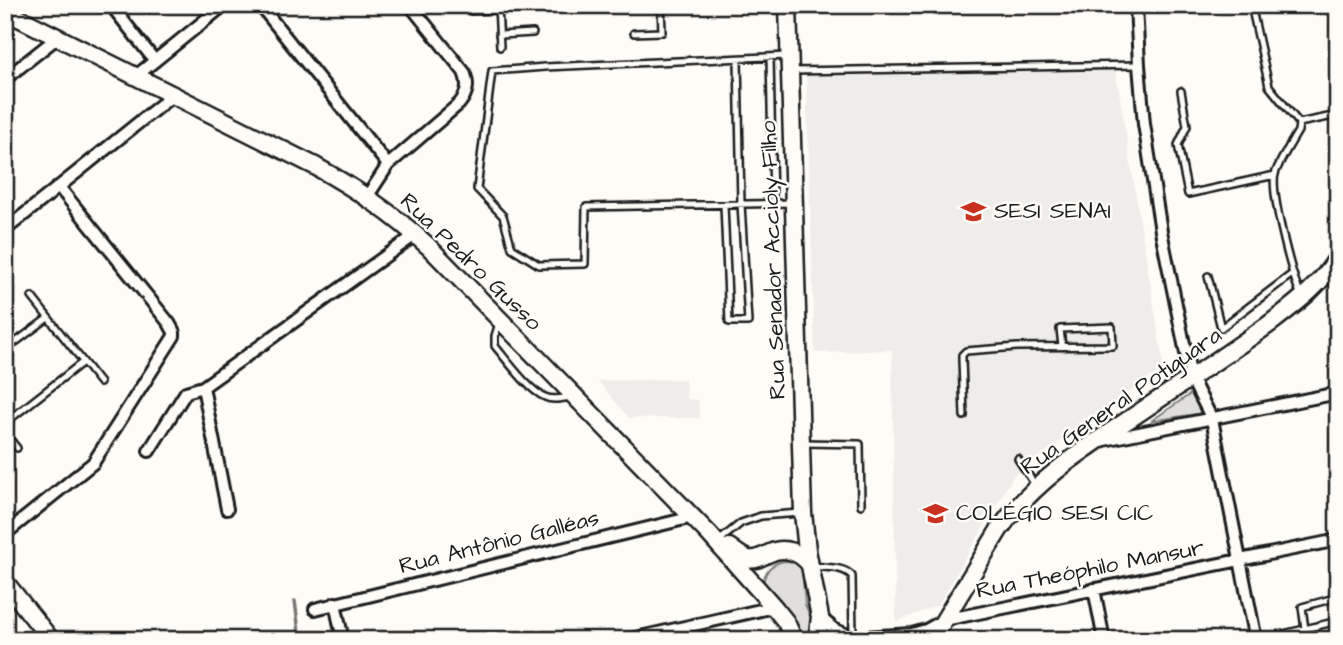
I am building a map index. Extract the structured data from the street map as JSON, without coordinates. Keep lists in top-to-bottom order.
{
  "streets": {
    "main road": ["Rua Senador Accioly Filho", "Rua Pedro Gusso", "Rua General Potiguara"],
    "street": ["Rua Antônio Galléas", "Rua Theóphilo Mansur"]
  },
  "crossings": [
    ["Rua Pedro Gusso", "Rua Antônio Galléas"],
    ["Rua General Potiguara", "Rua Theóphilo Mansur"]
  ],
  "places": {
    "school or university": ["SESI SENAI", "COLÉGIO SESI CIC"]
  }
}
